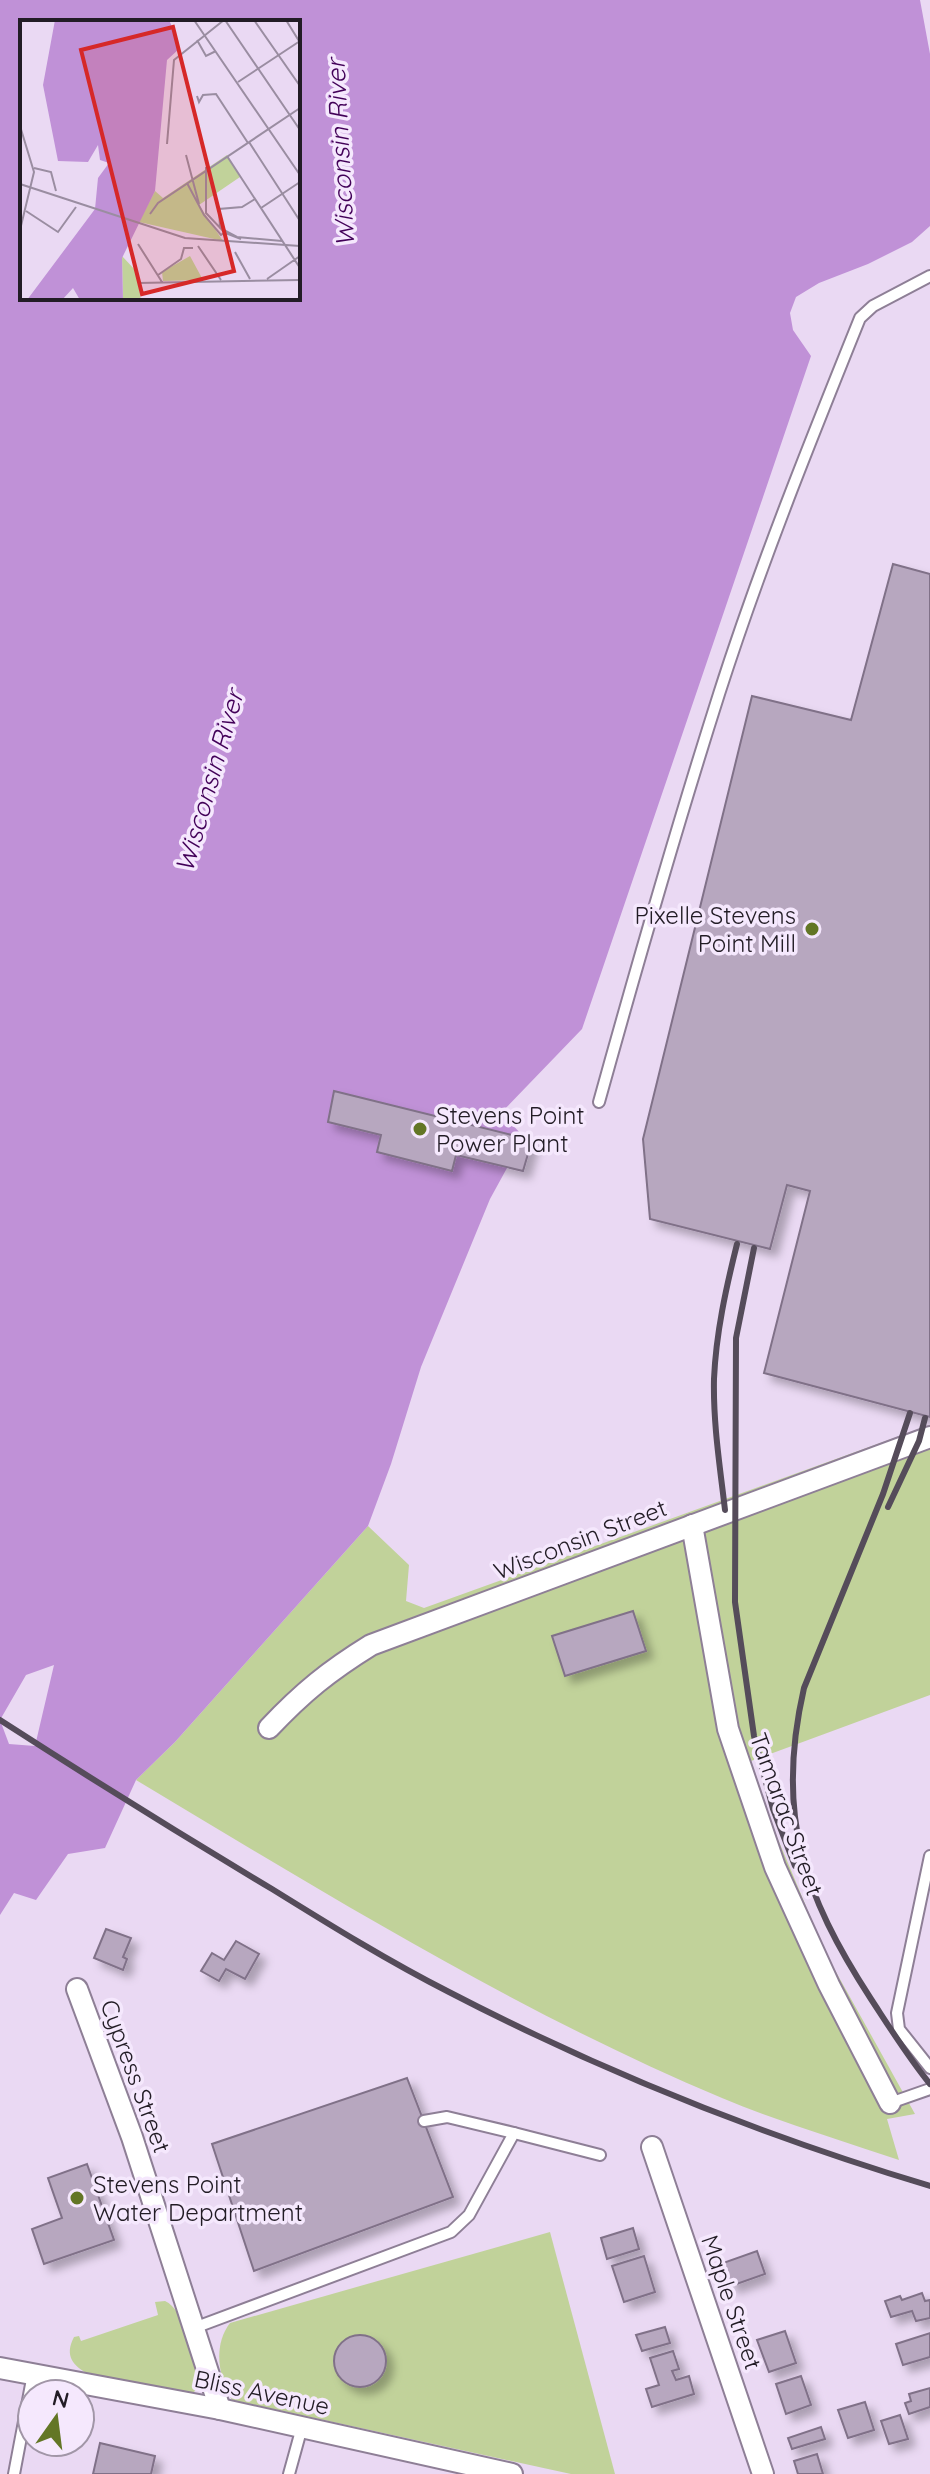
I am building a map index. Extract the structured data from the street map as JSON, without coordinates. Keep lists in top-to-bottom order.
{
  "streets": {
    "street": [
      "Wisconsin Street",
      "Tamarac Street",
      "Cypress Street",
      "Maple Street",
      "Bliss Avenue"
    ]
  },
  "crossings": [
    ["Wisconsin Street", "Tamarac Street"],
    ["Cypress Street", "Bliss Avenue"]
  ],
  "water": ["Wisconsin River"],
  "places": ["Pixelle Stevens Point Mill", "Stevens Point Power Plant", "Stevens Point Water Department"],
  "north": "top"
}
